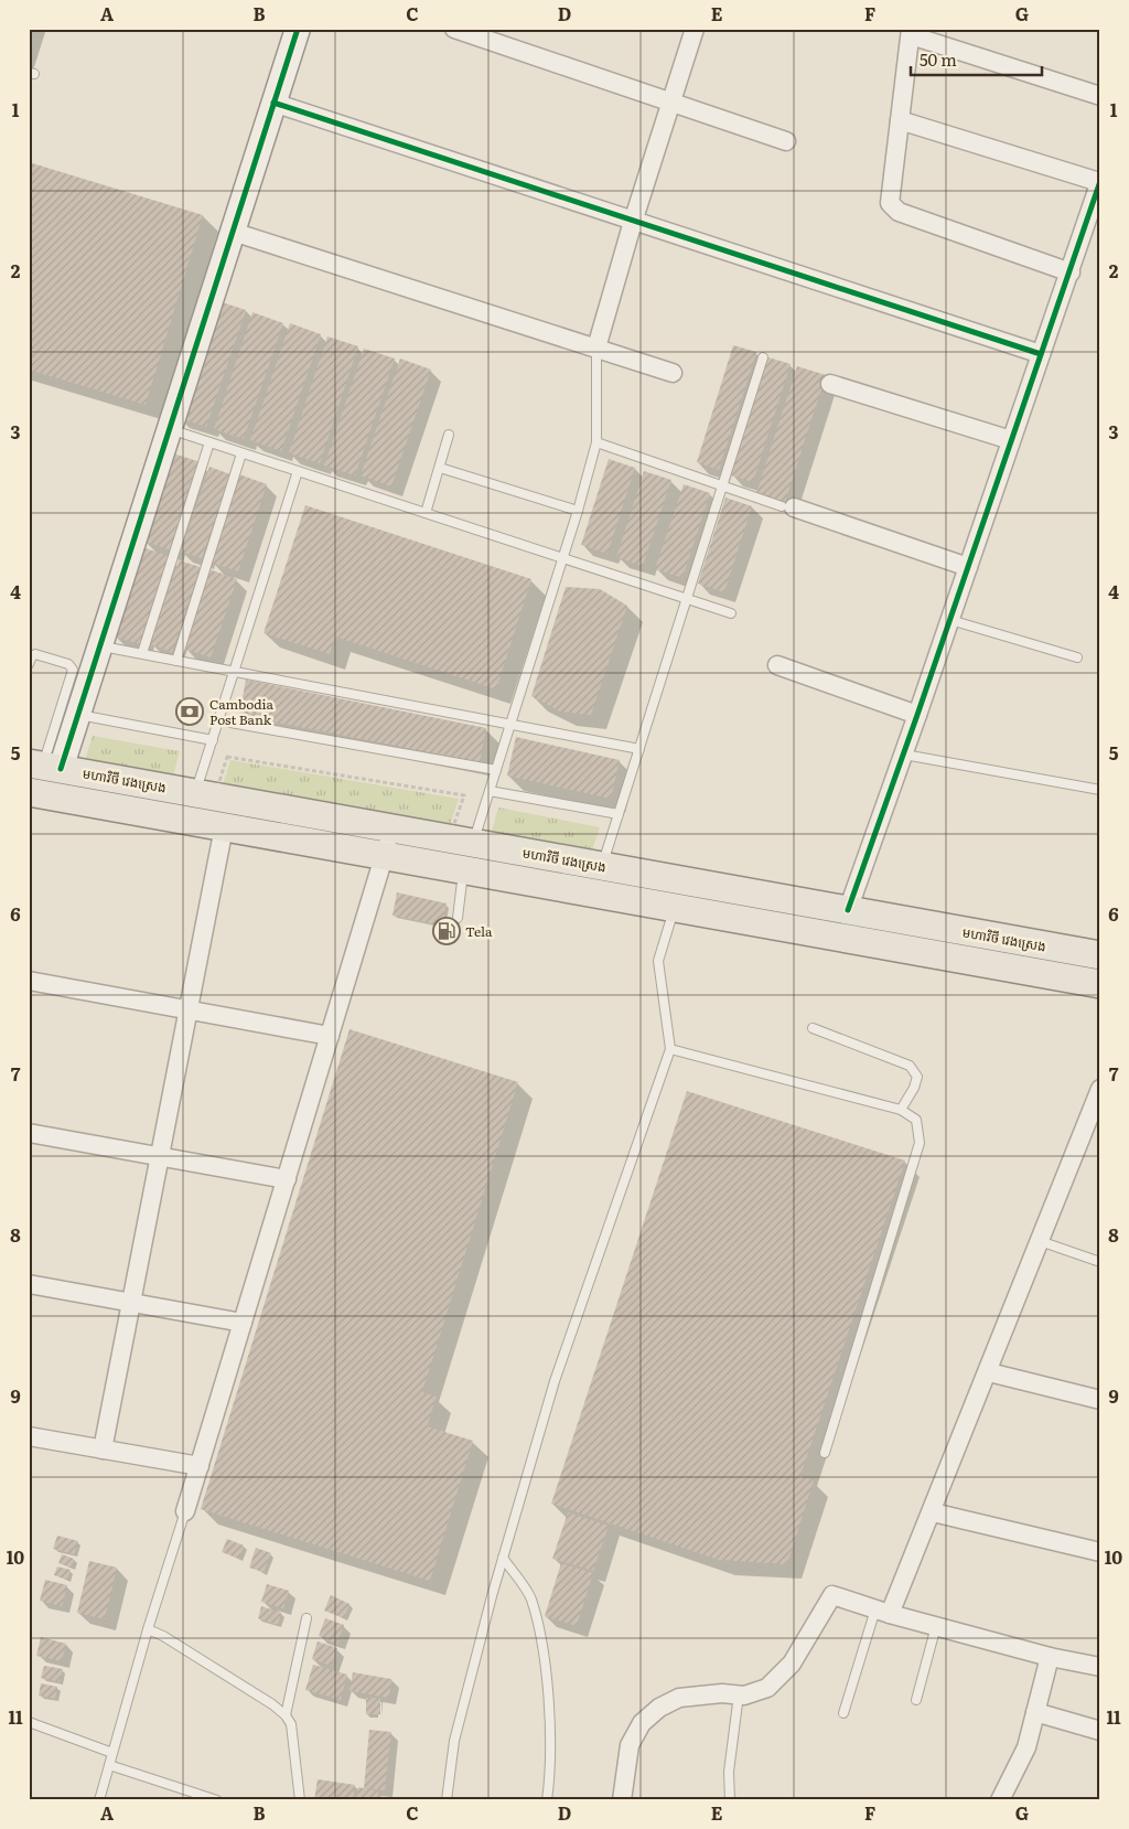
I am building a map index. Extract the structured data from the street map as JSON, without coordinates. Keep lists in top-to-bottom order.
{
  "streets": {
    "main road": ["មហាវិថី វេងស្រេង"]
  },
  "places": {
    "bank": ["Cambodia Post Bank"],
    "fuel station": ["Tela"]
  },
  "scale_bar": "50 m",
  "grid": {
    "columns": [
      "A",
      "B",
      "C",
      "D",
      "E",
      "F",
      "G"
    ],
    "rows": [
      "1",
      "2",
      "3",
      "4",
      "5",
      "6",
      "7",
      "8",
      "9",
      "10",
      "11"
    ]
  }
}
